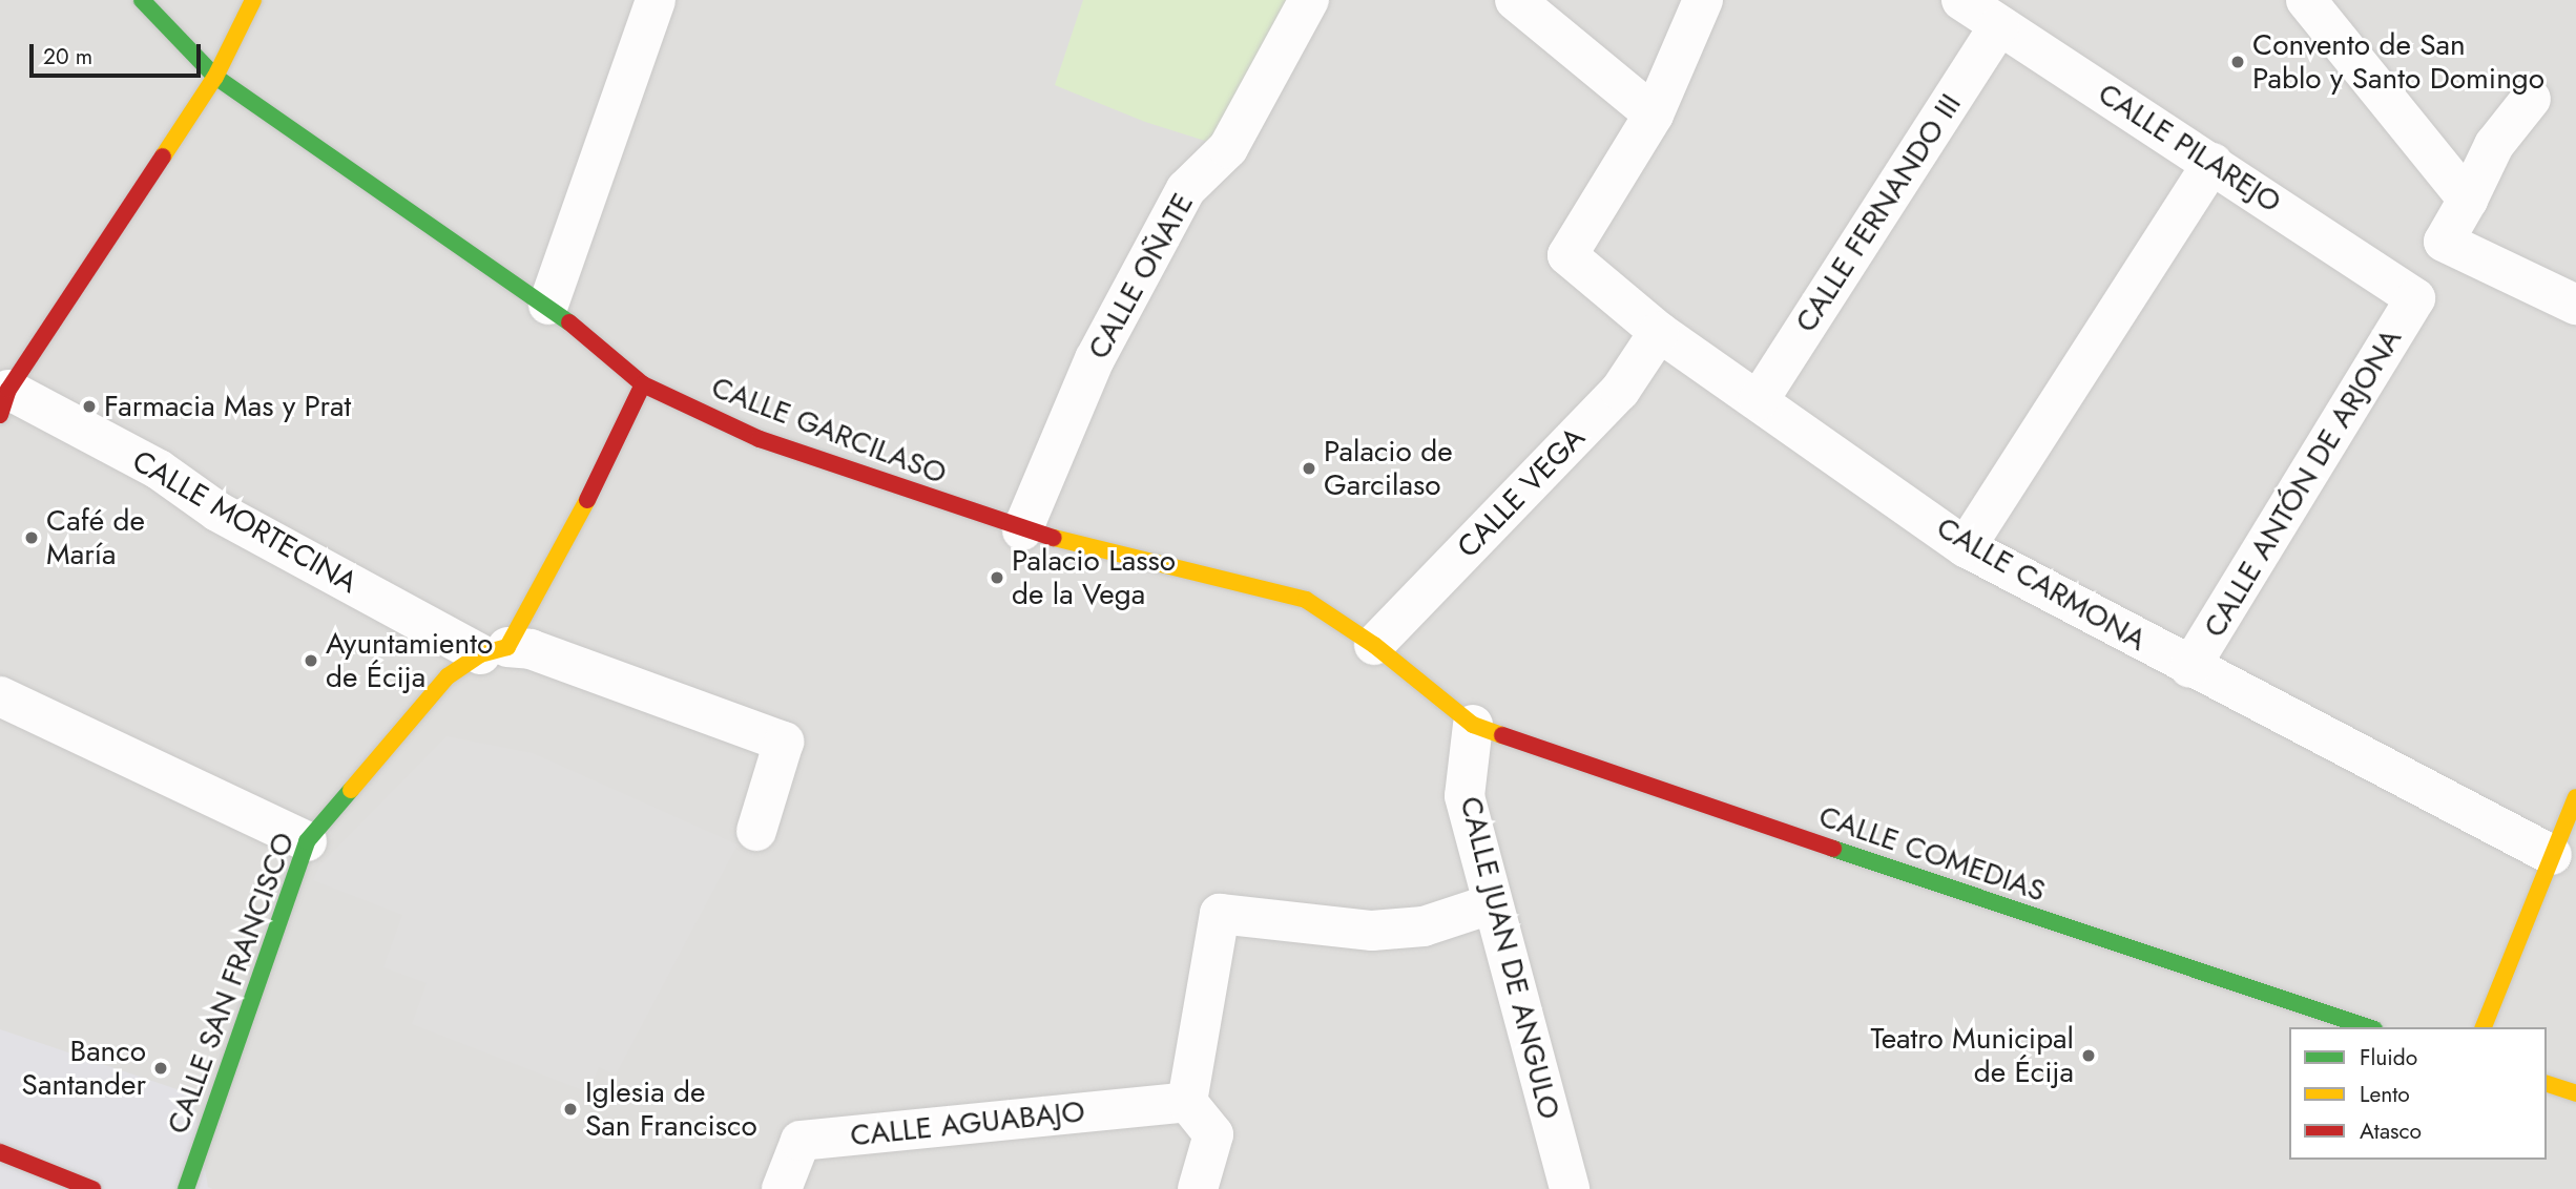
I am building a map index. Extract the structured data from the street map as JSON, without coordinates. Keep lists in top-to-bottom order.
{
  "streets": {
    "street": [
      "CALLE PILAREJO",
      "CALLE FERNANDO III",
      "CALLE OÑATE",
      "CALLE GARCILASO",
      "CALLE ANTÓN DE ARJONA",
      "CALLE VEGA",
      "CALLE MORTECINA",
      "CALLE CARMONA",
      "CALLE COMEDIAS",
      "CALLE JUAN DE ANGULO",
      "CALLE SAN FRANCISCO",
      "CALLE AGUABAJO"
    ]
  },
  "crossings": [
    ["CALLE PILAREJO", "CALLE FERNANDO III"],
    ["CALLE PILAREJO", "CALLE ANTÓN DE ARJONA"],
    ["CALLE FERNANDO III", "CALLE CARMONA"],
    ["CALLE OÑATE", "CALLE GARCILASO"],
    ["CALLE GARCILASO", "CALLE VEGA"],
    ["CALLE GARCILASO", "CALLE COMEDIAS"],
    ["CALLE GARCILASO", "CALLE JUAN DE ANGULO"],
    ["CALLE GARCILASO", "CALLE SAN FRANCISCO"],
    ["CALLE ANTÓN DE ARJONA", "CALLE CARMONA"],
    ["CALLE VEGA", "CALLE CARMONA"],
    ["CALLE MORTECINA", "CALLE SAN FRANCISCO"],
    ["CALLE COMEDIAS", "CALLE JUAN DE ANGULO"]
  ],
  "places": [
    "Convento de San Pablo y Santo Domingo",
    "Farmacia Mas y Prat",
    "Palacio de Garcilaso",
    "Café de María",
    "Palacio Lasso de la Vega",
    "Ayuntamiento de Écija",
    "Teatro Municipal de Écija",
    "Banco Santander",
    "Iglesia de San Francisco"
  ],
  "legend": ["Fluido", "Lento", "Atasco"],
  "scale_bar": "20 m"
}
